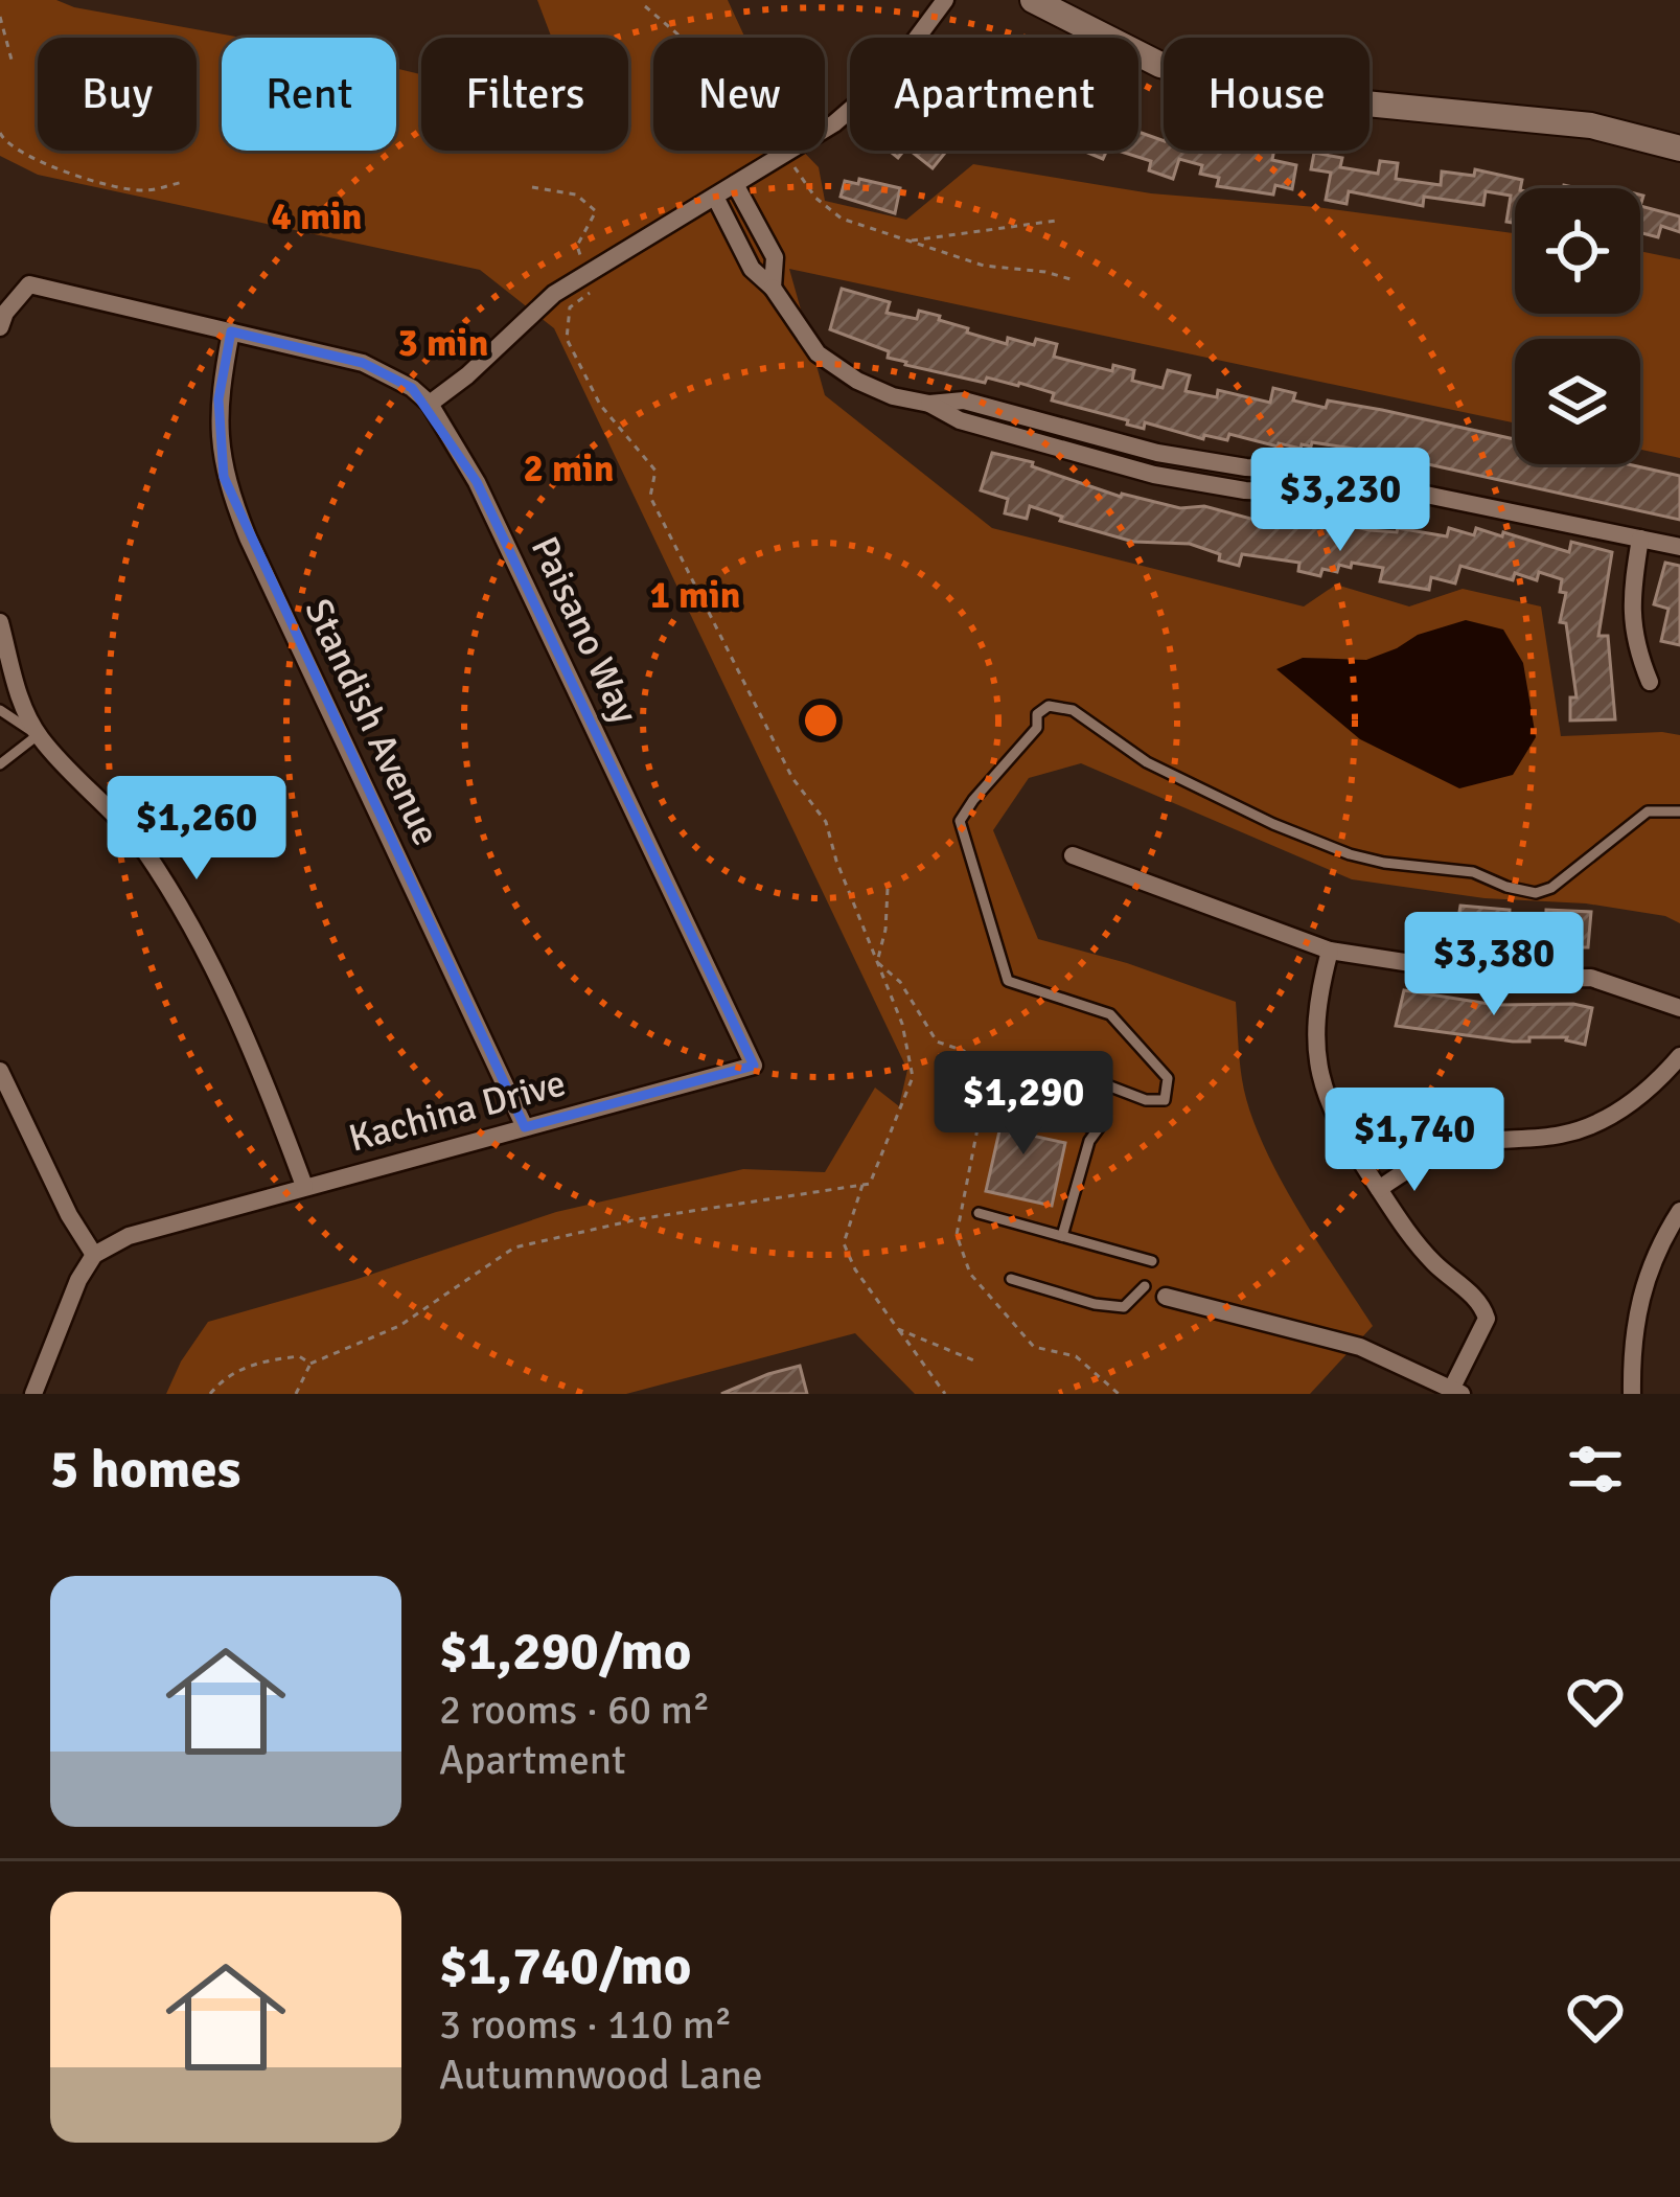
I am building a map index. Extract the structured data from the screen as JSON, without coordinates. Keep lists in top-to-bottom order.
{
  "streets": {
    "street": ["Paisano Way", "Standish Avenue", "Kachina Drive"]
  },
  "crossings": [
    ["Paisano Way", "Standish Avenue"],
    ["Paisano Way", "Kachina Drive"],
    ["Standish Avenue", "Kachina Drive"]
  ],
  "page": {
    "chip": [
      "Buy",
      "Rent",
      "Filters",
      "New",
      "Apartment",
      "House"
    ],
    "price": [
      "$3,230",
      "$1,260",
      "$3,380",
      "$1,290",
      "$1,740"
    ],
    "heading": "5 homes",
    "list": [
      {
        "name": "$1,290/mo",
        "note": "2 rooms · 60 m² · Apartment"
      },
      {
        "name": "$1,740/mo",
        "note": "3 rooms · 110 m² · Autumnwood Lane"
      }
    ]
  },
  "rings": [
    "4 min",
    "3 min",
    "2 min",
    "1 min"
  ]
}
